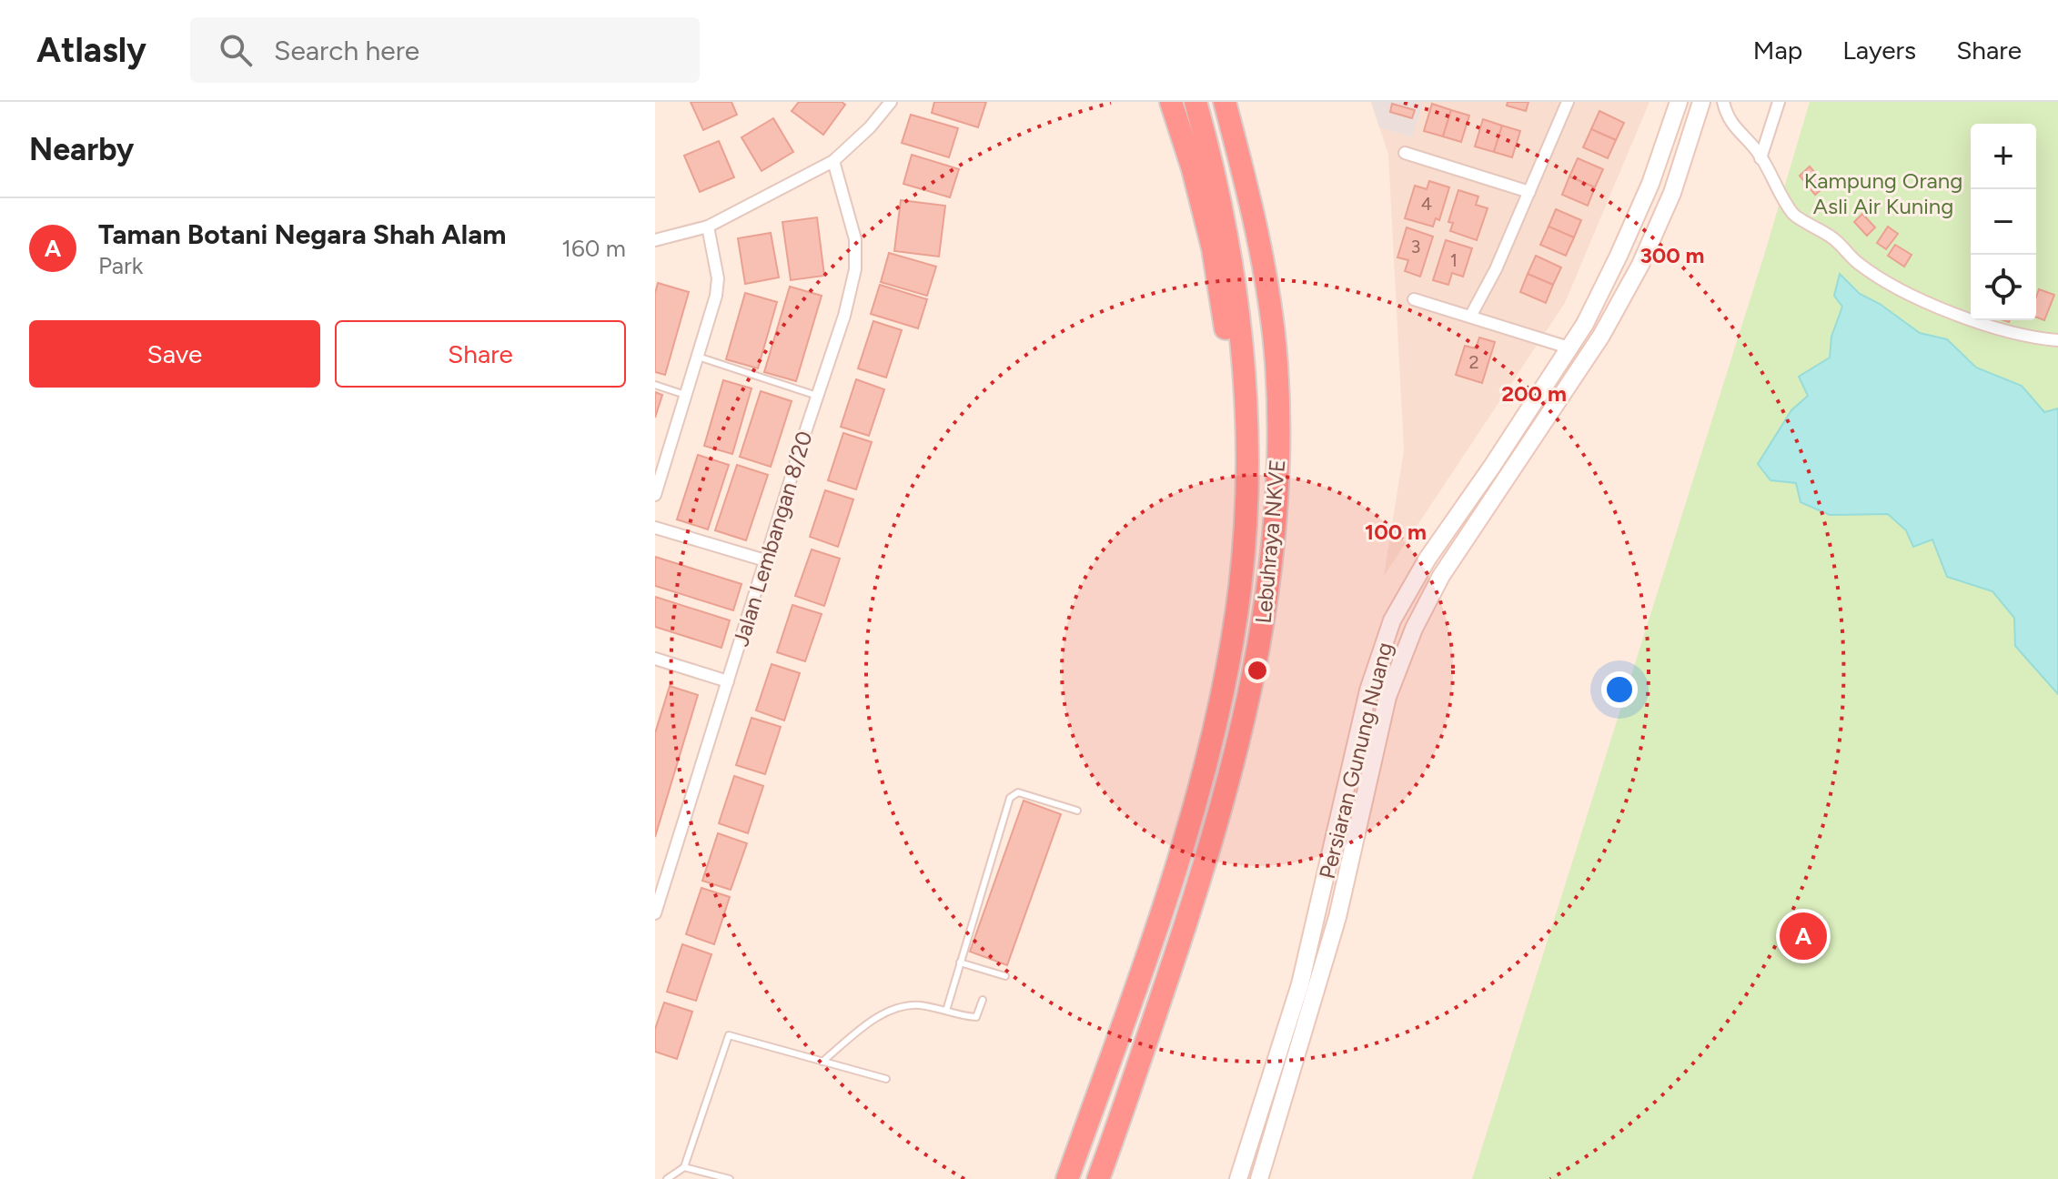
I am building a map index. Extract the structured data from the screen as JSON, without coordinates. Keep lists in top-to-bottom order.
{
  "streets": {
    "highway": ["Lebuhraya NKVE"],
    "street": ["Jalan Lembangan 8/20", "Persiaran Gunung Nuang"]
  },
  "parks": ["Kampung Orang Asli Air Kuning"],
  "house_numbers": [
    "4",
    "3",
    "1",
    "2"
  ],
  "page": {
    "header": "Atlasly",
    "search": "Search here",
    "nav": ["Map", "Layers", "Share"],
    "heading": "Nearby",
    "map_buttons": ["+", "−"],
    "list": [
      {
        "mark": "A",
        "name": "Taman Botani Negara Shah Alam",
        "note": "Park",
        "value": "160 m"
      }
    ],
    "buttons": ["Save", "Share"],
    "pins": "A"
  },
  "rings": ["300 m", "200 m", "100 m"]
}
